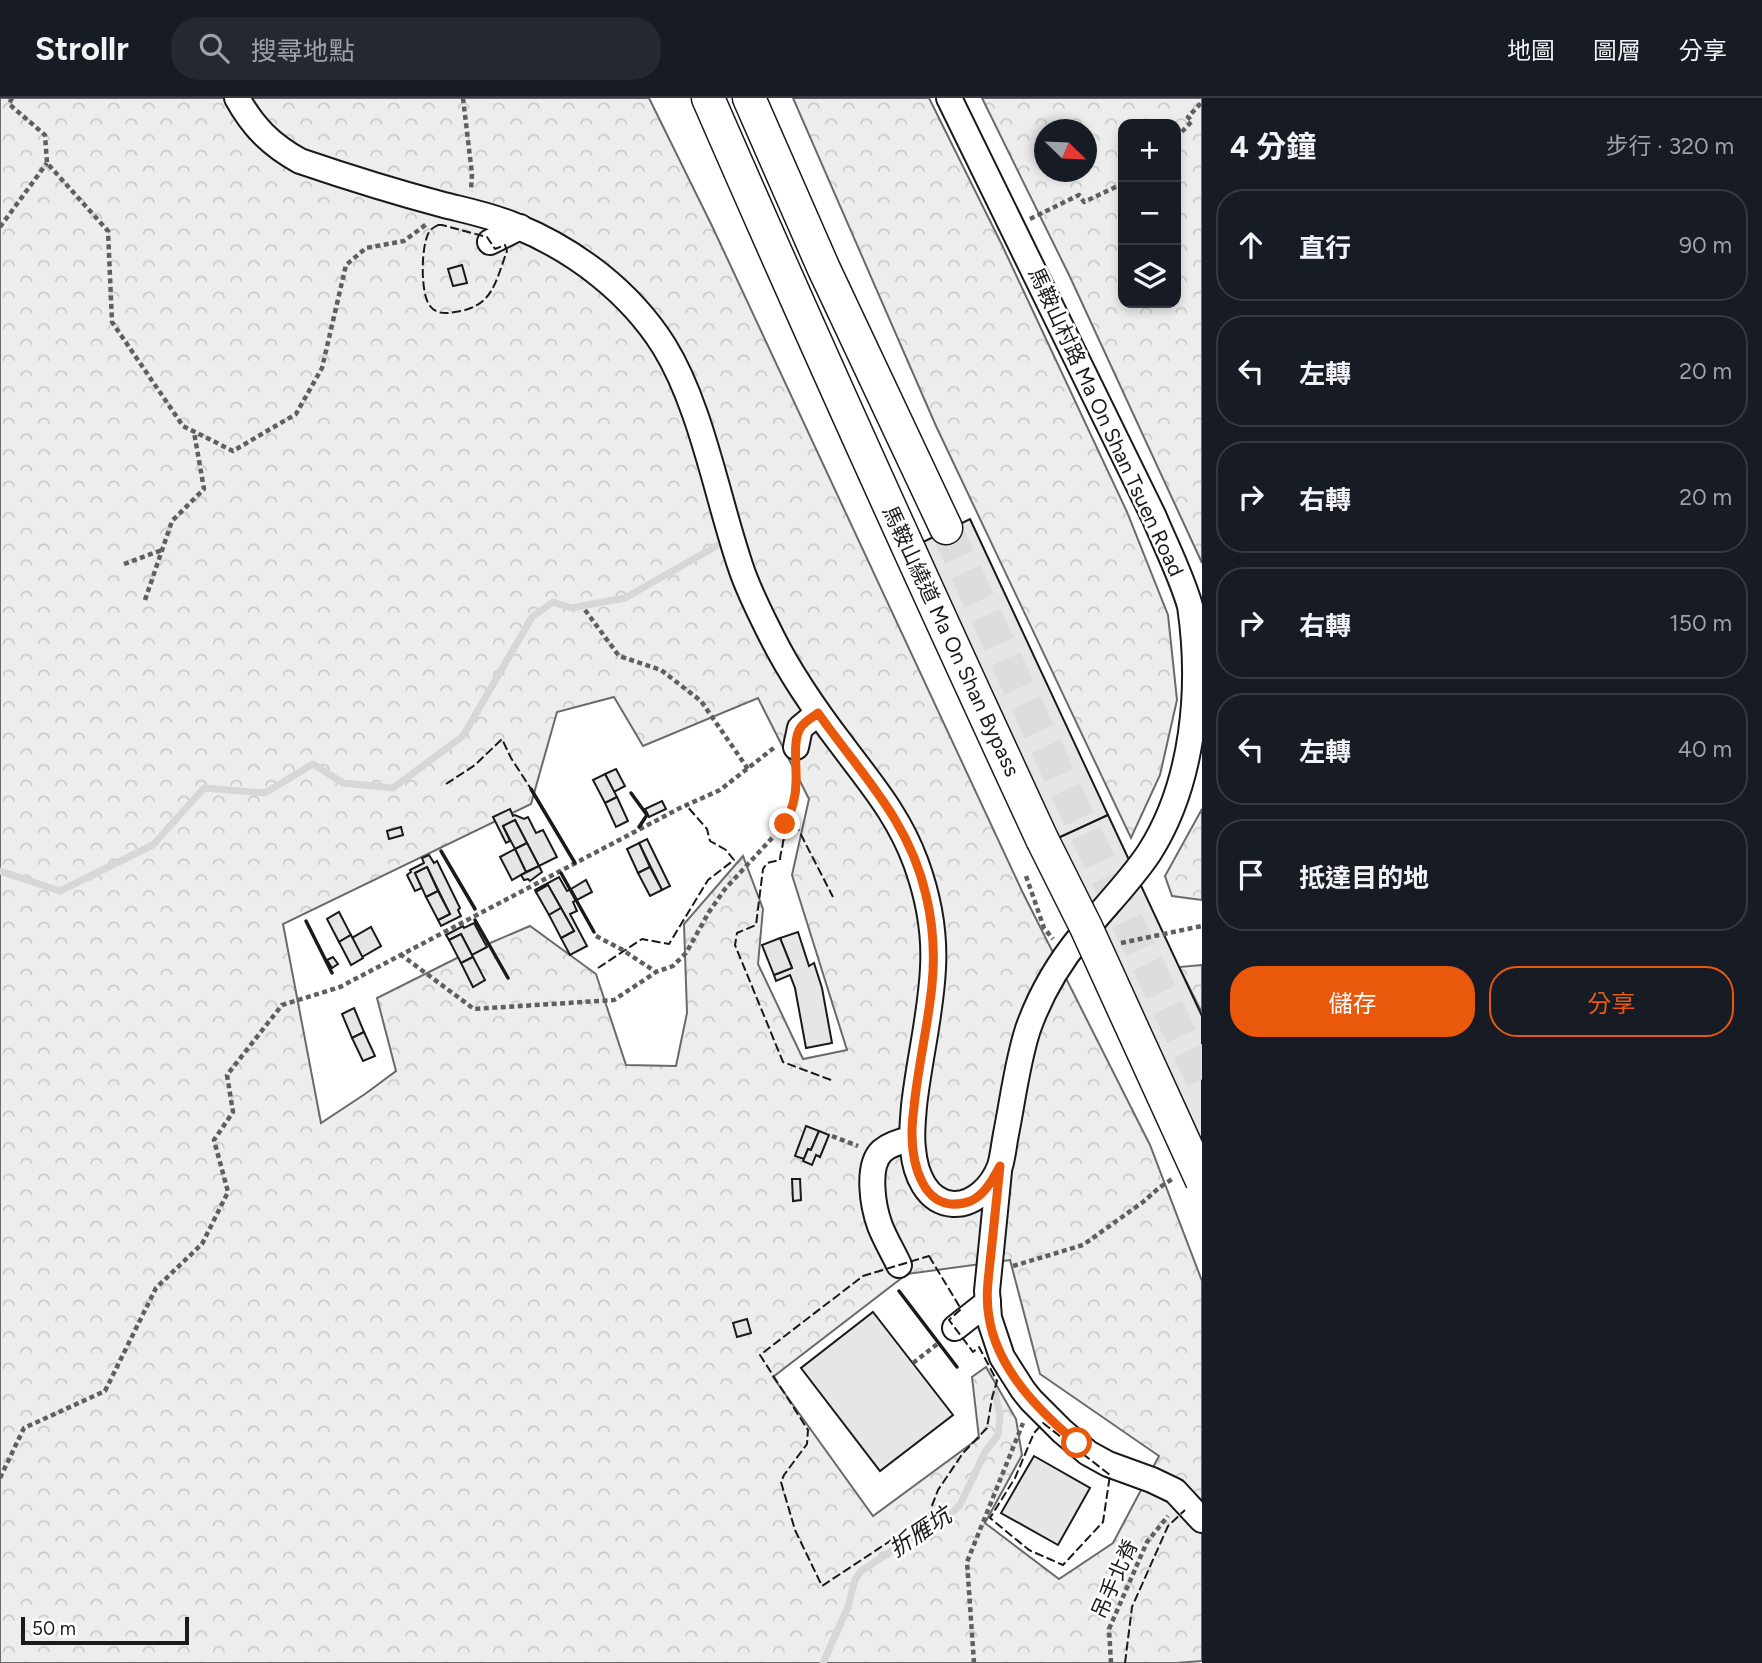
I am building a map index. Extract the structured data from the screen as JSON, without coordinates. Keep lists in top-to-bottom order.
{
  "streets": {
    "main road": ["馬鞍山繞道 Ma On Shan Bypass"],
    "street": ["馬鞍山村路 Ma On Shan Tsuen Road"],
    "path": ["吊手北脊"]
  },
  "water": ["折雁坑"],
  "scale_bar": "50 m",
  "north": "bottom right",
  "page": {
    "header": "Strollr",
    "search": "搜尋地點",
    "nav": ["地圖", "圖層", "分享"],
    "heading": ["4 分鐘", "步行 · 320 m"],
    "map_buttons": ["+", "−"],
    "list": [
      ["直行", "90 m"],
      ["左轉", "20 m"],
      ["右轉", "20 m"],
      ["右轉", "150 m"],
      ["左轉", "40 m"],
      "抵達目的地"
    ],
    "buttons": ["儲存", "分享"],
    "scale": "50 m"
  }
}
